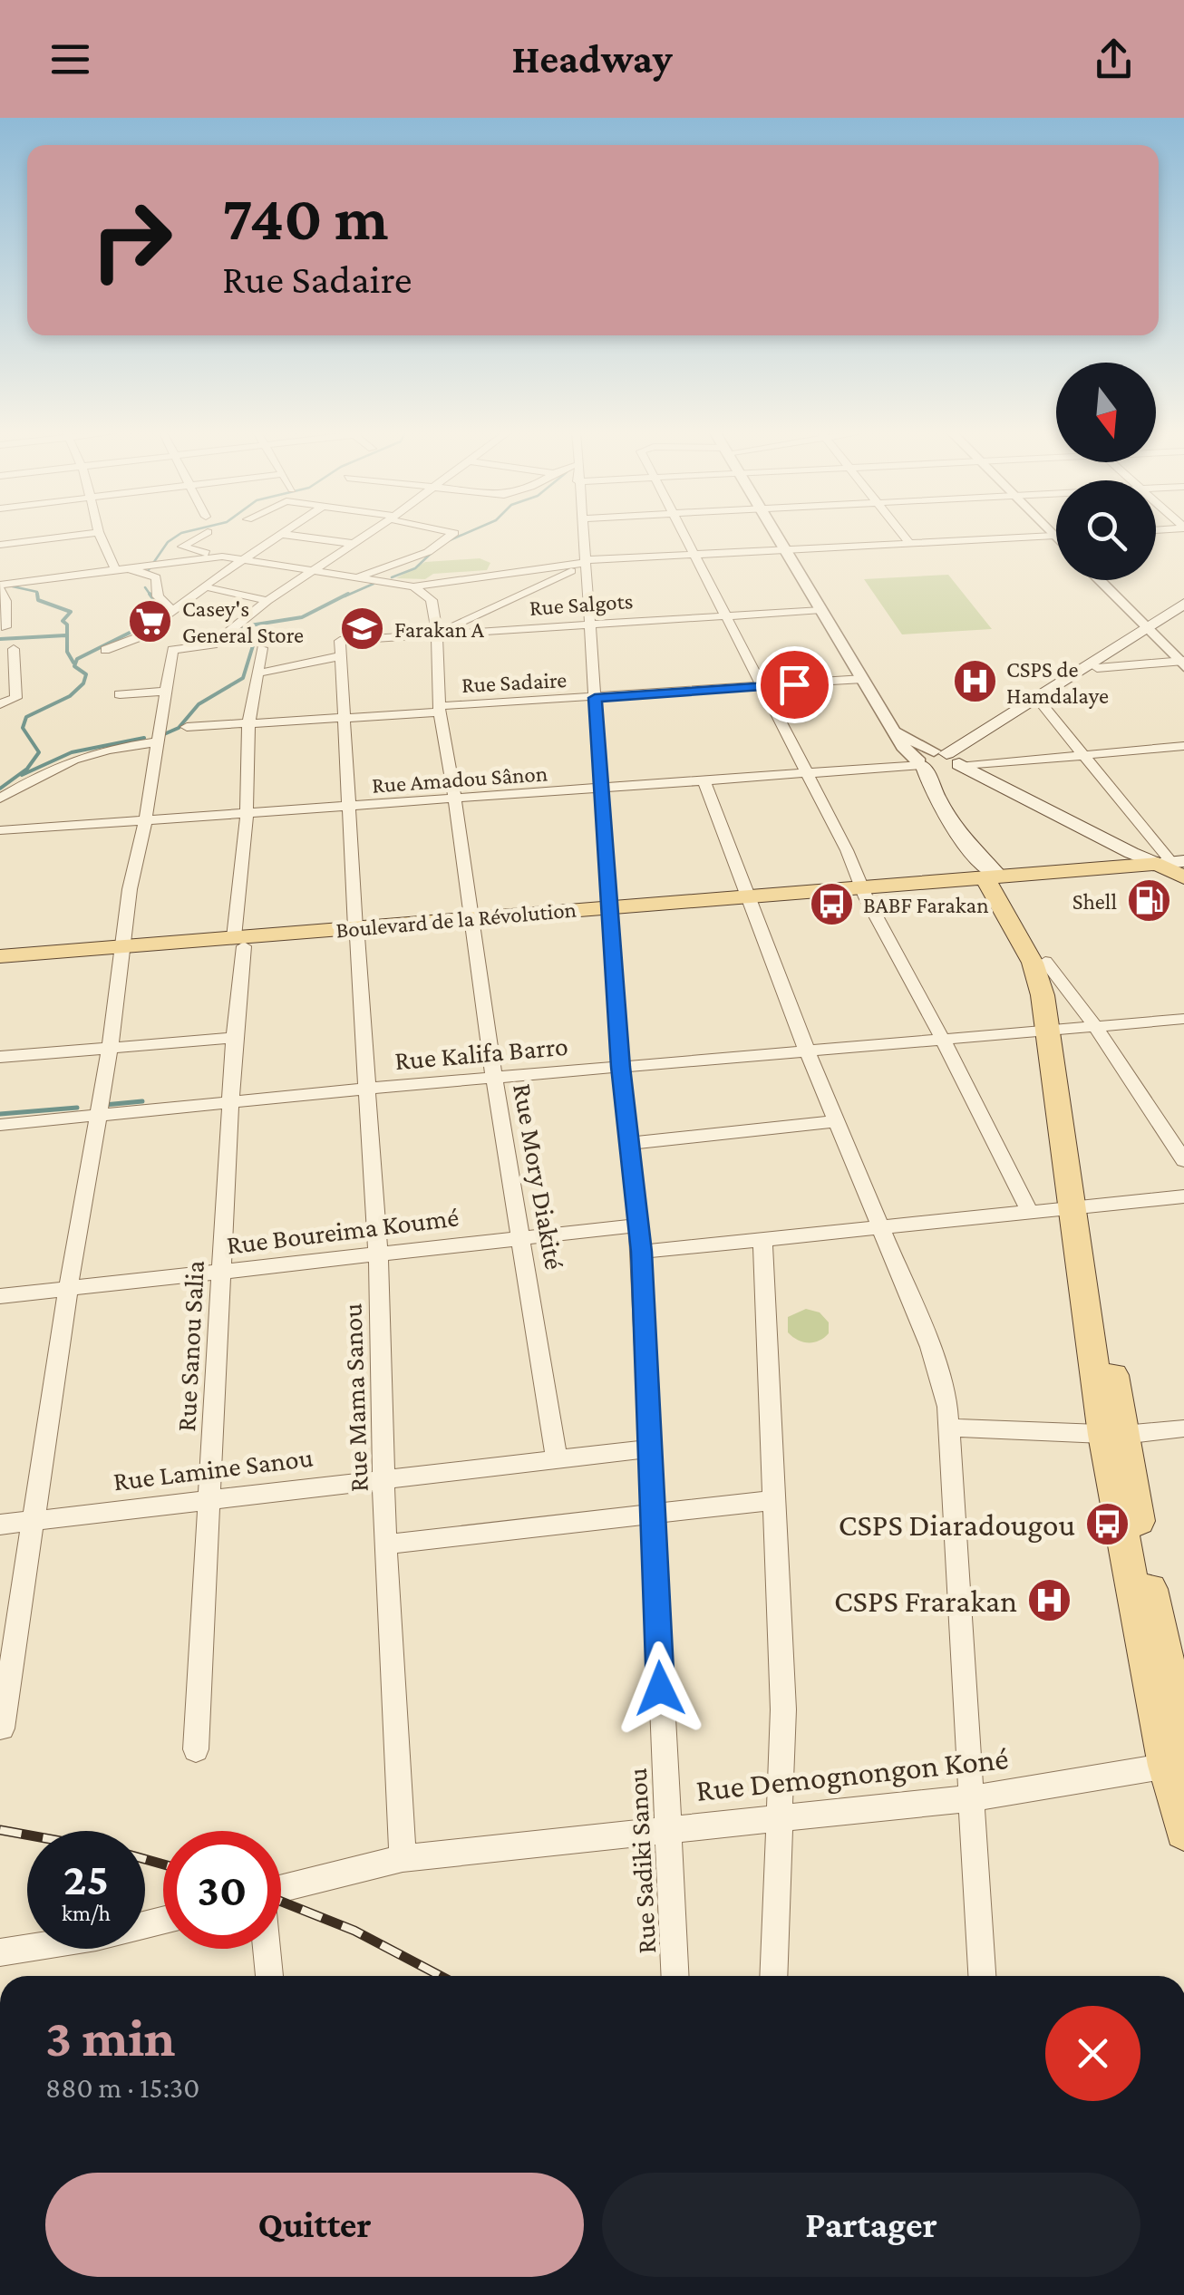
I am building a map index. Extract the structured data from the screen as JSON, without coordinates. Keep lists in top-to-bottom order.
{
  "streets": {
    "main road": ["Boulevard de la Révolution"],
    "street": [
      "Rue Salgots",
      "Rue Sadaire",
      "Rue Amadou Sânon",
      "Rue Kalifa Barro",
      "Rue Mory Diakité",
      "Rue Boureima Koumé",
      "Rue Sanou Salia",
      "Rue Mama Sanou",
      "Rue Lamine Sanou",
      "Rue Demognongon Koné",
      "Rue Sadiki Sanou"
    ]
  },
  "crossings": [
    ["Rue Salgots", "Rue Mory Diakité"],
    ["Rue Salgots", "Rue Mama Sanou"],
    ["Rue Salgots", "Rue Sadiki Sanou"],
    ["Rue Sadaire", "Rue Mory Diakité"],
    ["Rue Sadaire", "Rue Sanou Salia"],
    ["Rue Sadaire", "Rue Mama Sanou"],
    ["Rue Sadaire", "Rue Sadiki Sanou"],
    ["Rue Amadou Sânon", "Rue Mory Diakité"],
    ["Rue Amadou Sânon", "Rue Sanou Salia"],
    ["Rue Amadou Sânon", "Rue Mama Sanou"],
    ["Rue Amadou Sânon", "Rue Sadiki Sanou"],
    ["Boulevard de la Révolution", "Rue Mory Diakité"],
    ["Boulevard de la Révolution", "Rue Sanou Salia"],
    ["Boulevard de la Révolution", "Rue Mama Sanou"],
    ["Boulevard de la Révolution", "Rue Sadiki Sanou"],
    ["Rue Kalifa Barro", "Rue Mory Diakité"],
    ["Rue Kalifa Barro", "Rue Sanou Salia"],
    ["Rue Kalifa Barro", "Rue Mama Sanou"],
    ["Rue Kalifa Barro", "Rue Sadiki Sanou"],
    ["Rue Mory Diakité", "Rue Boureima Koumé"],
    ["Rue Mory Diakité", "Rue Lamine Sanou"],
    ["Rue Boureima Koumé", "Rue Sanou Salia"],
    ["Rue Boureima Koumé", "Rue Mama Sanou"],
    ["Rue Boureima Koumé", "Rue Sadiki Sanou"],
    ["Rue Sanou Salia", "Rue Lamine Sanou"],
    ["Rue Mama Sanou", "Rue Lamine Sanou"],
    ["Rue Mama Sanou", "Rue Demognongon Koné"],
    ["Rue Lamine Sanou", "Rue Sadiki Sanou"],
    ["Rue Demognongon Koné", "Rue Sadiki Sanou"]
  ],
  "places": {
    "supermarket": ["Casey's General Store"],
    "school or university": ["Farakan A"],
    "hospital": ["CSPS de Hamdalaye", "CSPS Frarakan"],
    "fuel station": ["Shell"],
    "bus stop": ["BABF Farakan", "CSPS Diaradougou"]
  },
  "north": "bottom",
  "page": {
    "header": "Headway",
    "turn": ["740 m", "Rue Sadaire"],
    "speed": "25 km/h",
    "limit": "30",
    "heading": ["3 min", "880 m · 15:30"],
    "buttons": ["Quitter", "Partager"]
  }
}
